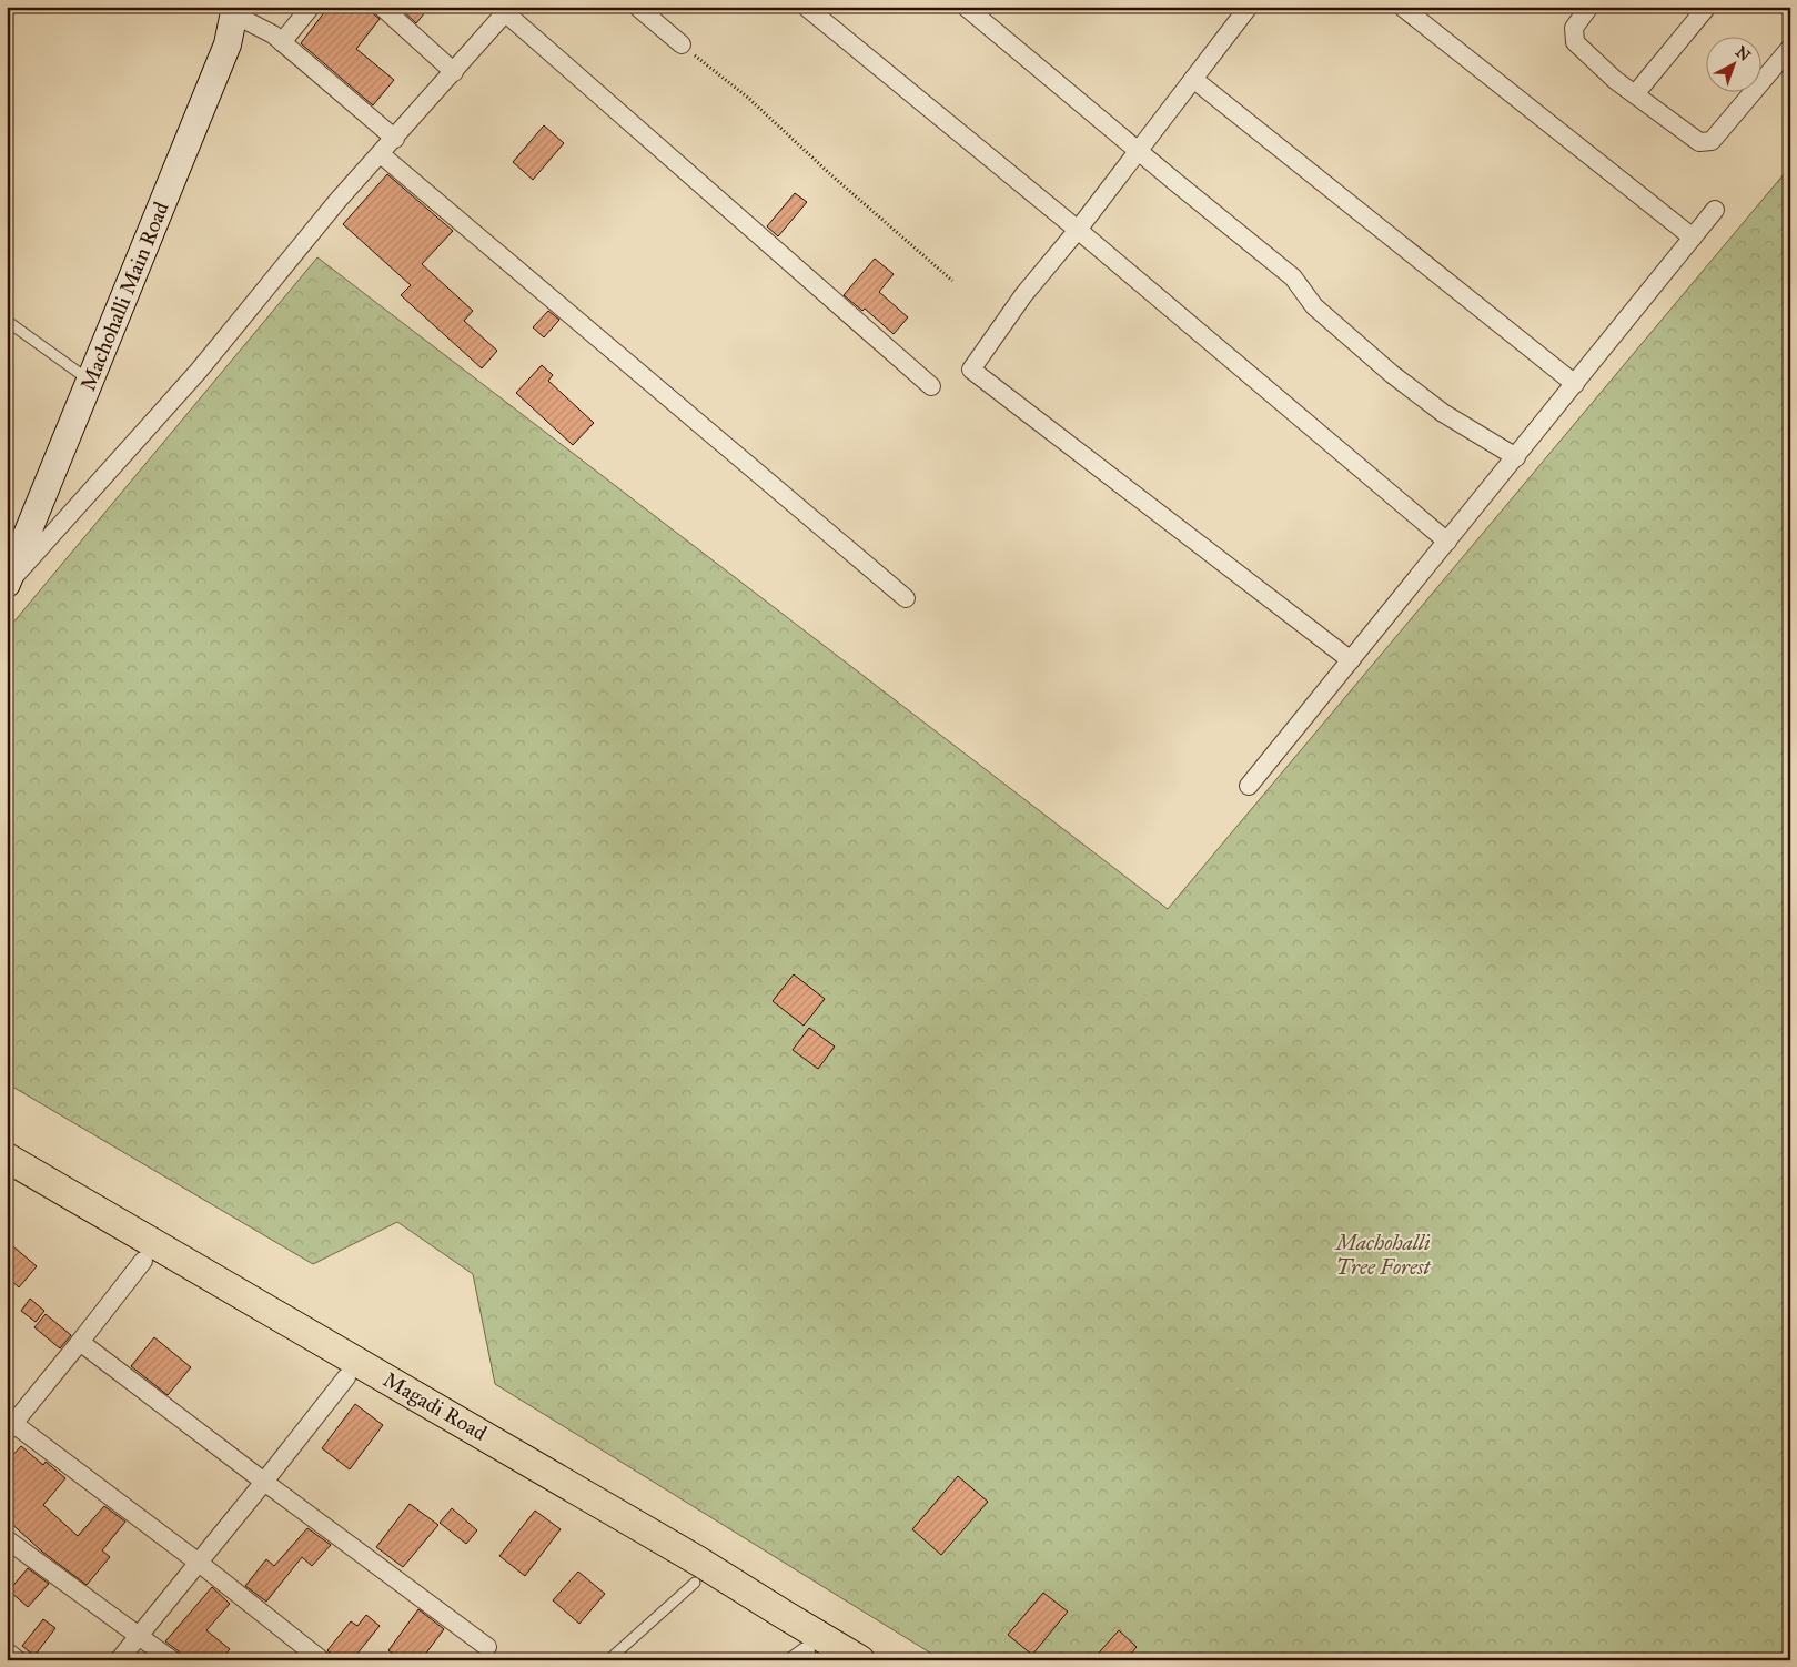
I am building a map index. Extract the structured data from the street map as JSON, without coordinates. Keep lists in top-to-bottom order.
{
  "streets": {
    "main road": ["Magadi Road"],
    "street": ["Machohalli Main Road"]
  },
  "parks": ["Machohalli Tree Forest"],
  "north": "top right"
}
